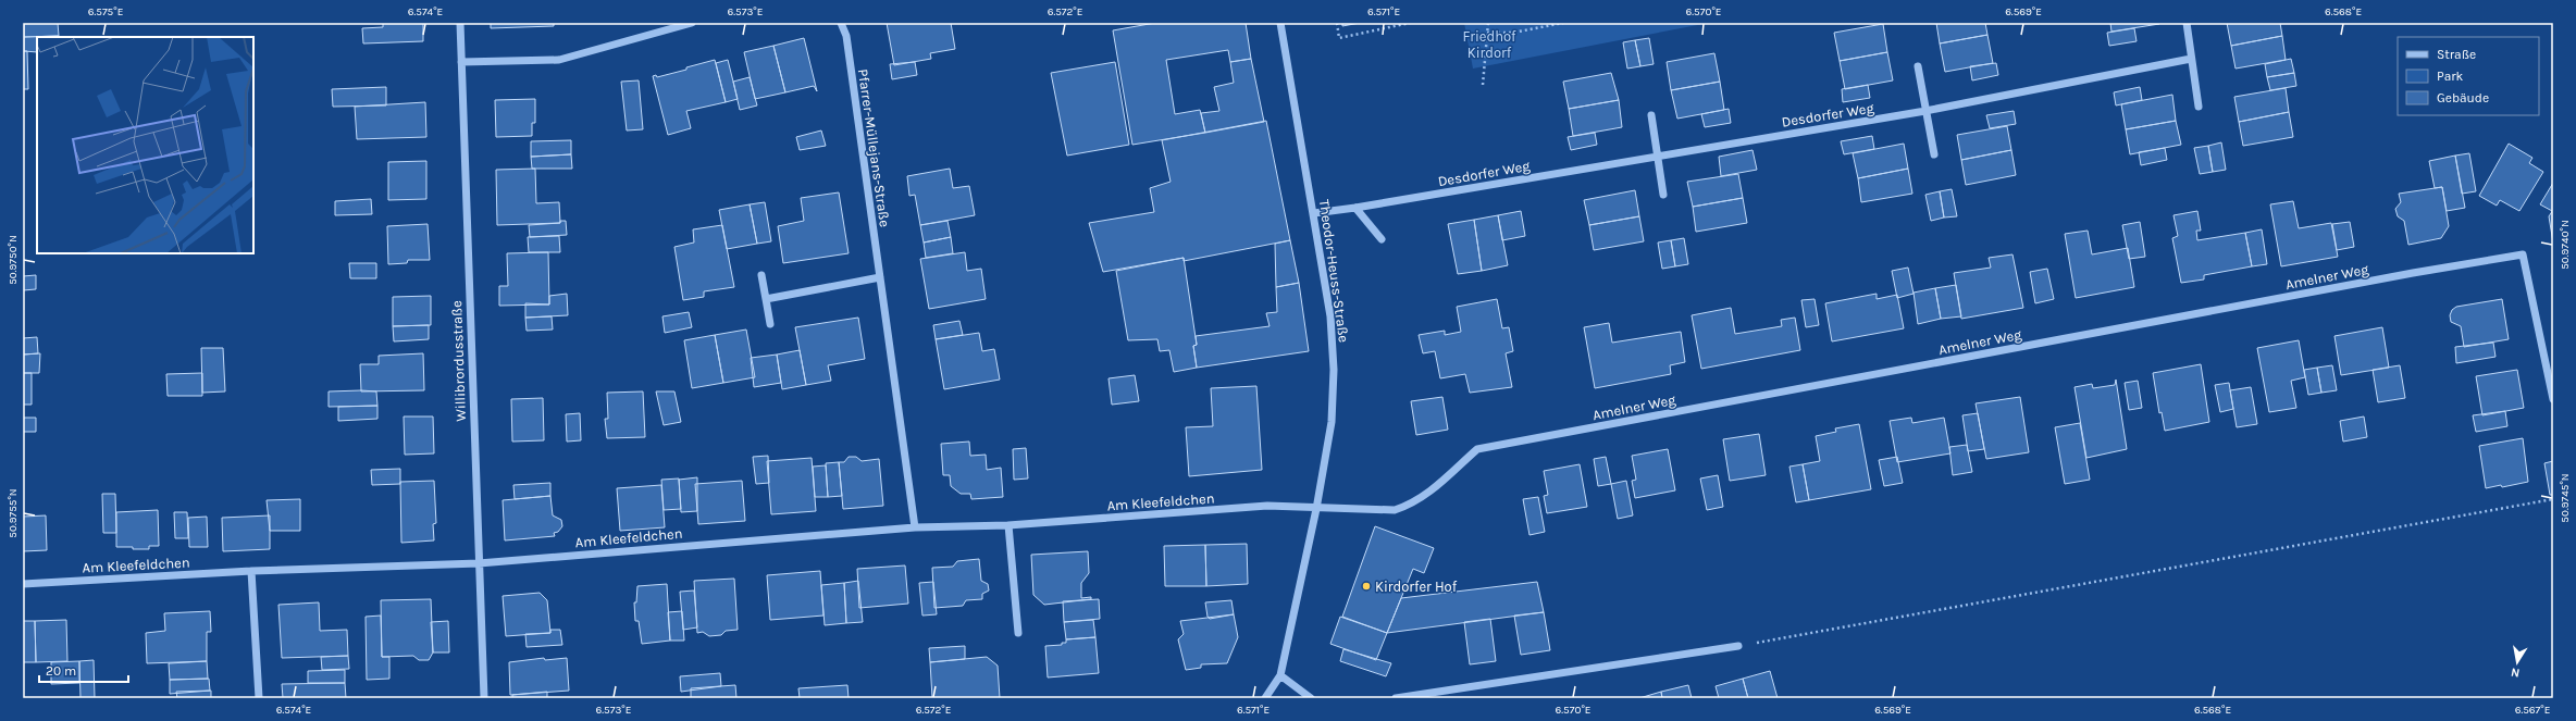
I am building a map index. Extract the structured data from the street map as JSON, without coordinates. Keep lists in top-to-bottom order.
{
  "streets": {
    "street": [
      "Desdorfer Weg",
      "Pfarrer-Müllejans-Straße",
      "Theodor-Heuss-Straße",
      "Amelner Weg",
      "Willibrordusstraße",
      "Am Kleefeldchen"
    ]
  },
  "crossings": [
    ["Desdorfer Weg", "Theodor-Heuss-Straße"],
    ["Pfarrer-Müllejans-Straße", "Am Kleefeldchen"],
    ["Theodor-Heuss-Straße", "Amelner Weg"],
    ["Theodor-Heuss-Straße", "Am Kleefeldchen"],
    ["Amelner Weg", "Am Kleefeldchen"],
    ["Willibrordusstraße", "Am Kleefeldchen"]
  ],
  "parks": ["Friedhof Kirdorf"],
  "places": ["Kirdorfer Hof"],
  "legend": ["Straße", "Park", "Gebäude"],
  "scale_bar": "20 m",
  "north": "bottom",
  "coordinates": [
    "6.575°E",
    "6.574°E",
    "6.573°E",
    "6.572°E",
    "6.571°E",
    "6.570°E",
    "6.569°E",
    "6.568°E",
    "50.9740°N",
    "50.9750°N",
    "50.9745°N",
    "50.9755°N",
    "6.567°E"
  ]
}
